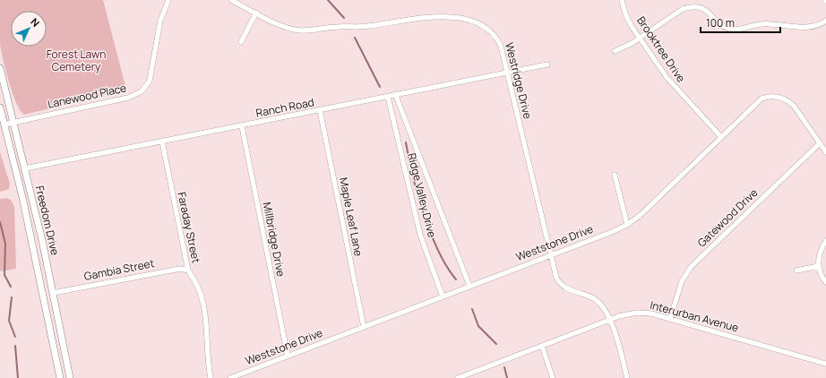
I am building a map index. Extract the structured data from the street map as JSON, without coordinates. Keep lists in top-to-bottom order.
{
  "streets": {
    "main road": ["Freedom Drive"],
    "street": [
      "Brooktree Drive",
      "Westridge Drive",
      "Lanewood Place",
      "Ranch Road",
      "Ridge Valley Drive",
      "Maple Leaf Lane",
      "Gatewood Drive",
      "Faraday Street",
      "Millbridge Drive",
      "Weststone Drive",
      "Gambia Street",
      "Interurban Avenue"
    ]
  },
  "crossings": [
    ["Brooktree Drive", "Weststone Drive"],
    ["Westridge Drive", "Ranch Road"],
    ["Westridge Drive", "Weststone Drive"],
    ["Westridge Drive", "Interurban Avenue"],
    ["Lanewood Place", "Freedom Drive"],
    ["Ranch Road", "Ridge Valley Drive"],
    ["Ranch Road", "Maple Leaf Lane"],
    ["Ranch Road", "Freedom Drive"],
    ["Ranch Road", "Faraday Street"],
    ["Ranch Road", "Millbridge Drive"],
    ["Ridge Valley Drive", "Weststone Drive"],
    ["Maple Leaf Lane", "Weststone Drive"],
    ["Gatewood Drive", "Weststone Drive"],
    ["Gatewood Drive", "Interurban Avenue"],
    ["Freedom Drive", "Gambia Street"],
    ["Faraday Street", "Gambia Street"],
    ["Millbridge Drive", "Weststone Drive"]
  ],
  "parks": ["Forest Lawn Cemetery"],
  "scale_bar": "100 m",
  "north": "top right"
}
